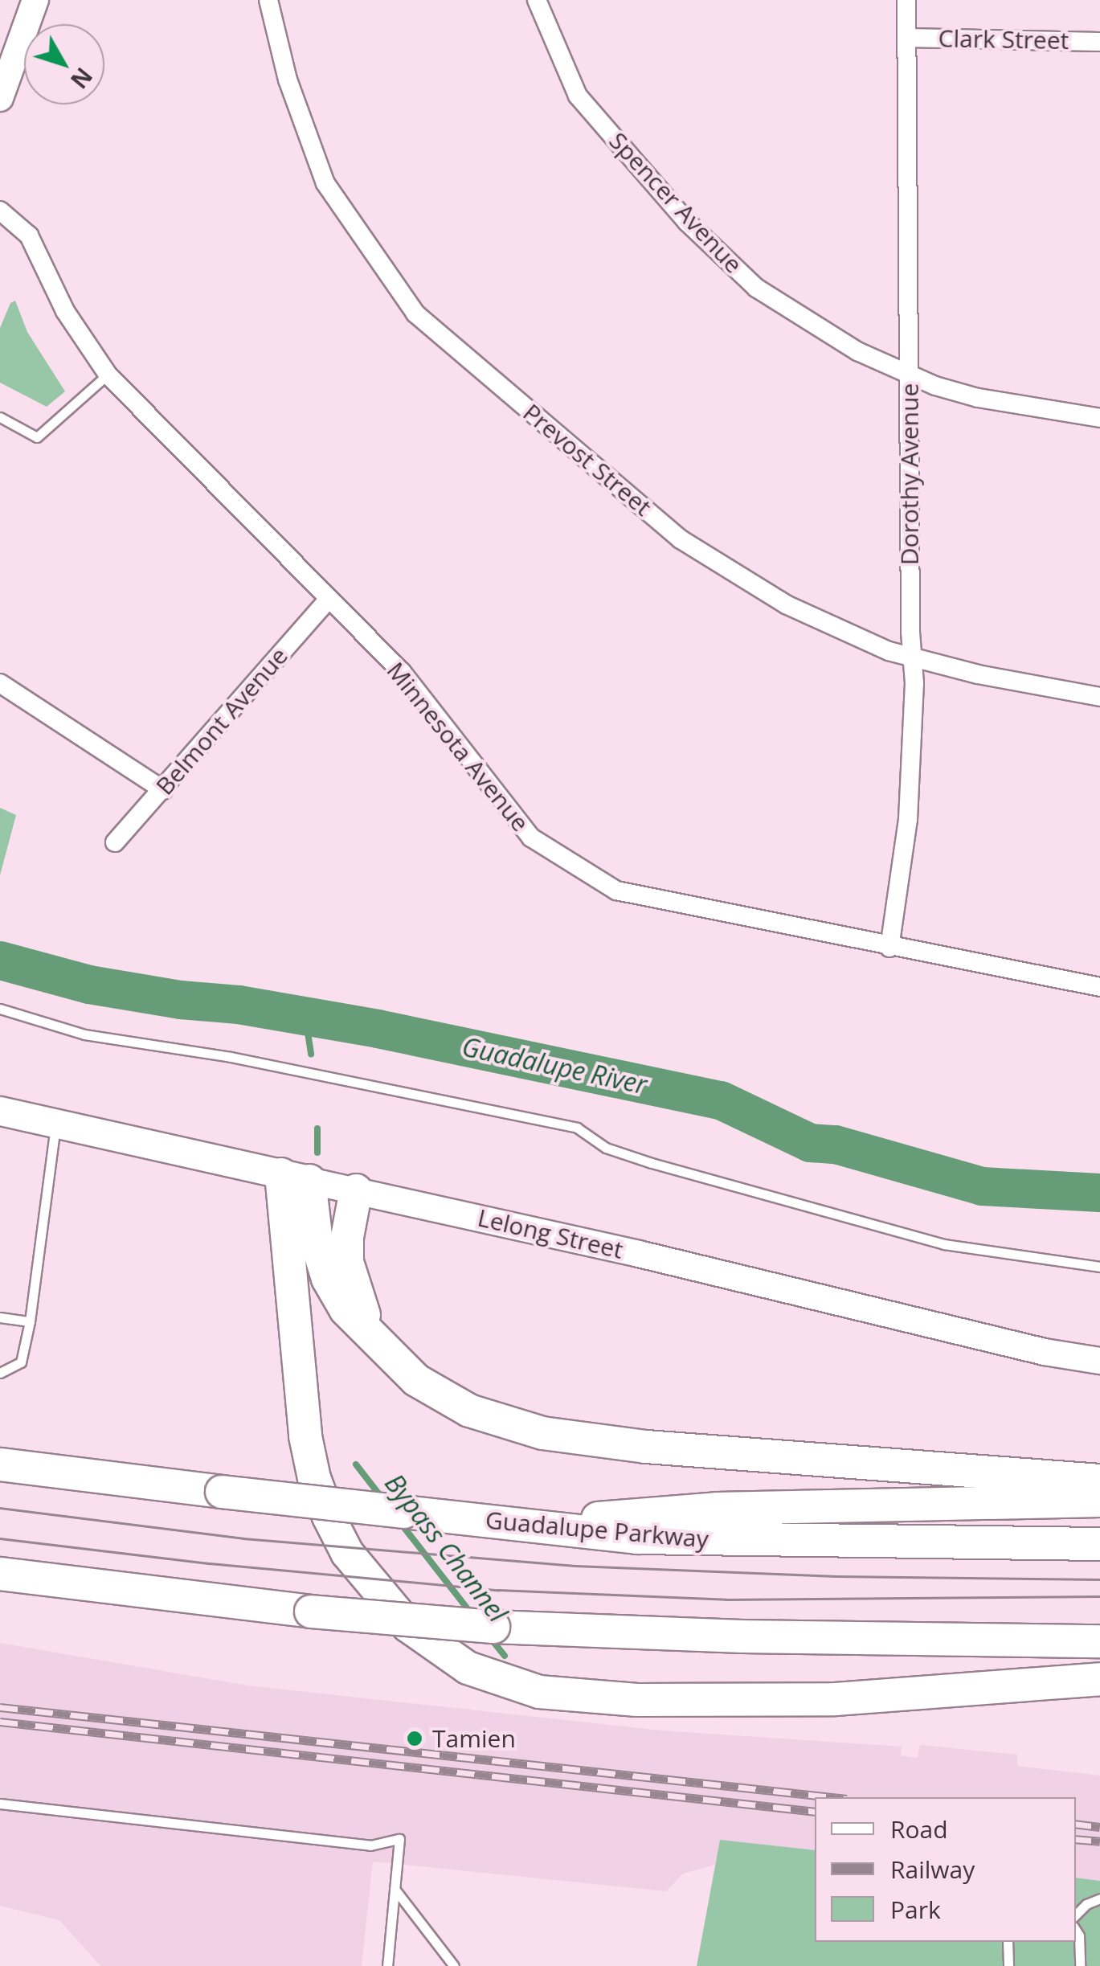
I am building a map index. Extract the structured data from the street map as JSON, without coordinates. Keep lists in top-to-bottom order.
{
  "streets": {
    "highway": ["Guadalupe Parkway"],
    "main road": ["Lelong Street"],
    "street": [
      "Clark Street",
      "Spencer Avenue",
      "Prevost Street",
      "Dorothy Avenue",
      "Belmont Avenue",
      "Minnesota Avenue"
    ]
  },
  "crossings": [
    ["Clark Street", "Dorothy Avenue"],
    ["Spencer Avenue", "Dorothy Avenue"],
    ["Prevost Street", "Dorothy Avenue"],
    ["Dorothy Avenue", "Minnesota Avenue"],
    ["Belmont Avenue", "Minnesota Avenue"]
  ],
  "water": ["Guadalupe River", "Bypass Channel"],
  "places": ["Tamien"],
  "legend": ["Road", "Railway", "Park"],
  "north": "bottom right"
}
